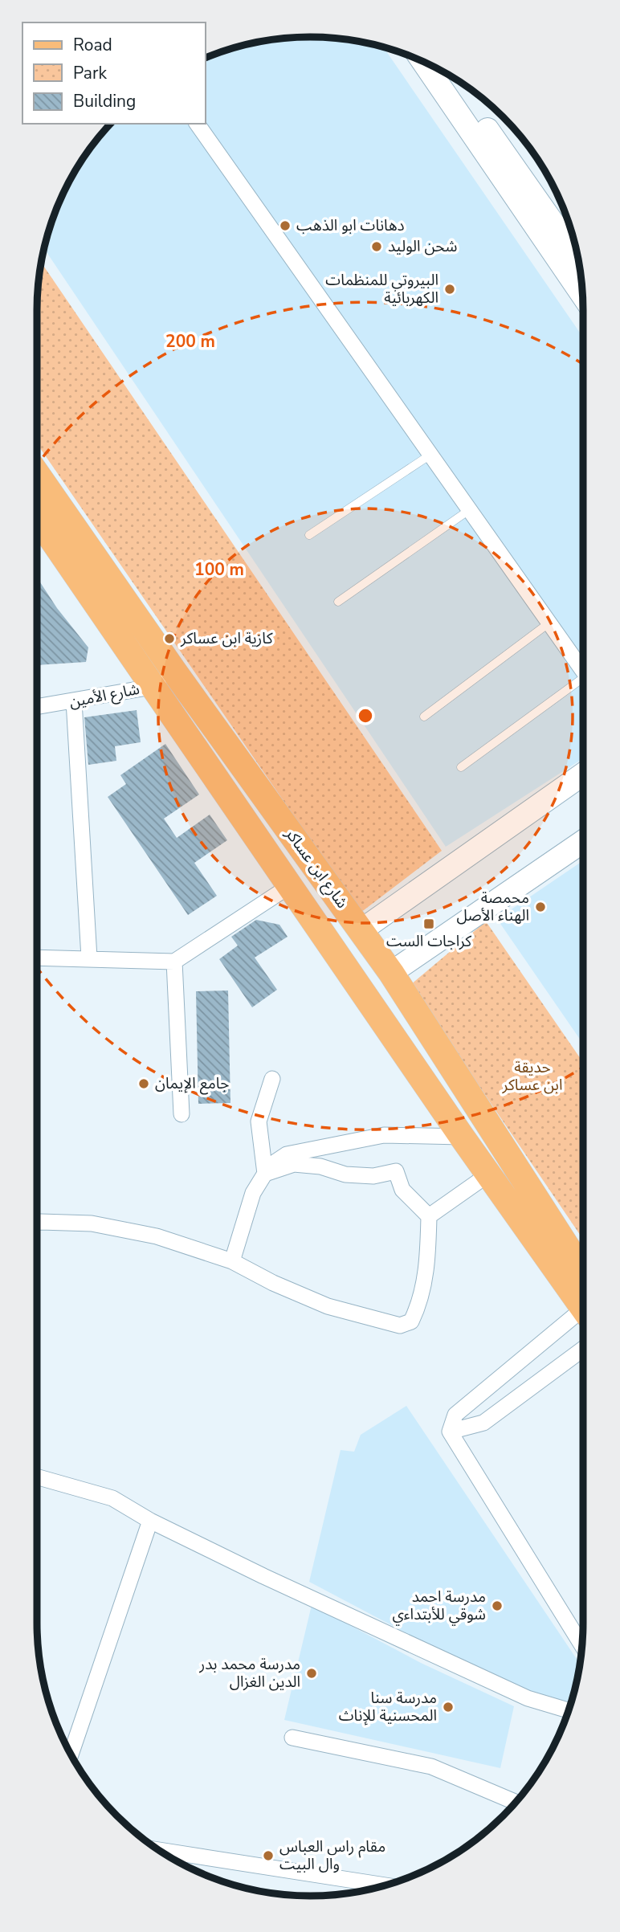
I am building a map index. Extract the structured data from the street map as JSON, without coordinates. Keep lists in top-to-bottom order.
{
  "streets": {
    "main road": ["شارع ابن عساكر"],
    "street": ["شارع الأمين"]
  },
  "crossings": [
    ["شارع الأمين", "شارع ابن عساكر"]
  ],
  "parks": ["حديقة ابن عساكر"],
  "places": {
    "other": [
      "دهانات ابو الذهب",
      "شحن الوليد",
      "البيروتي للمنظمات الكهربائية",
      "كازية ابن عساكر",
      "محمصة الهناء الأصل",
      "جامع الإيمان",
      "مدرسة احمد شوقي للأبتداءي",
      "مدرسة محمد بدر الدين الغزال",
      "مدرسة سنا المحسنية للإناث",
      "مقام راس العباس وال البيت"
    ],
    "transit": ["كراجات الست"]
  },
  "legend": ["Road", "Park", "Building"],
  "rings": ["200 m", "100 m"]
}
